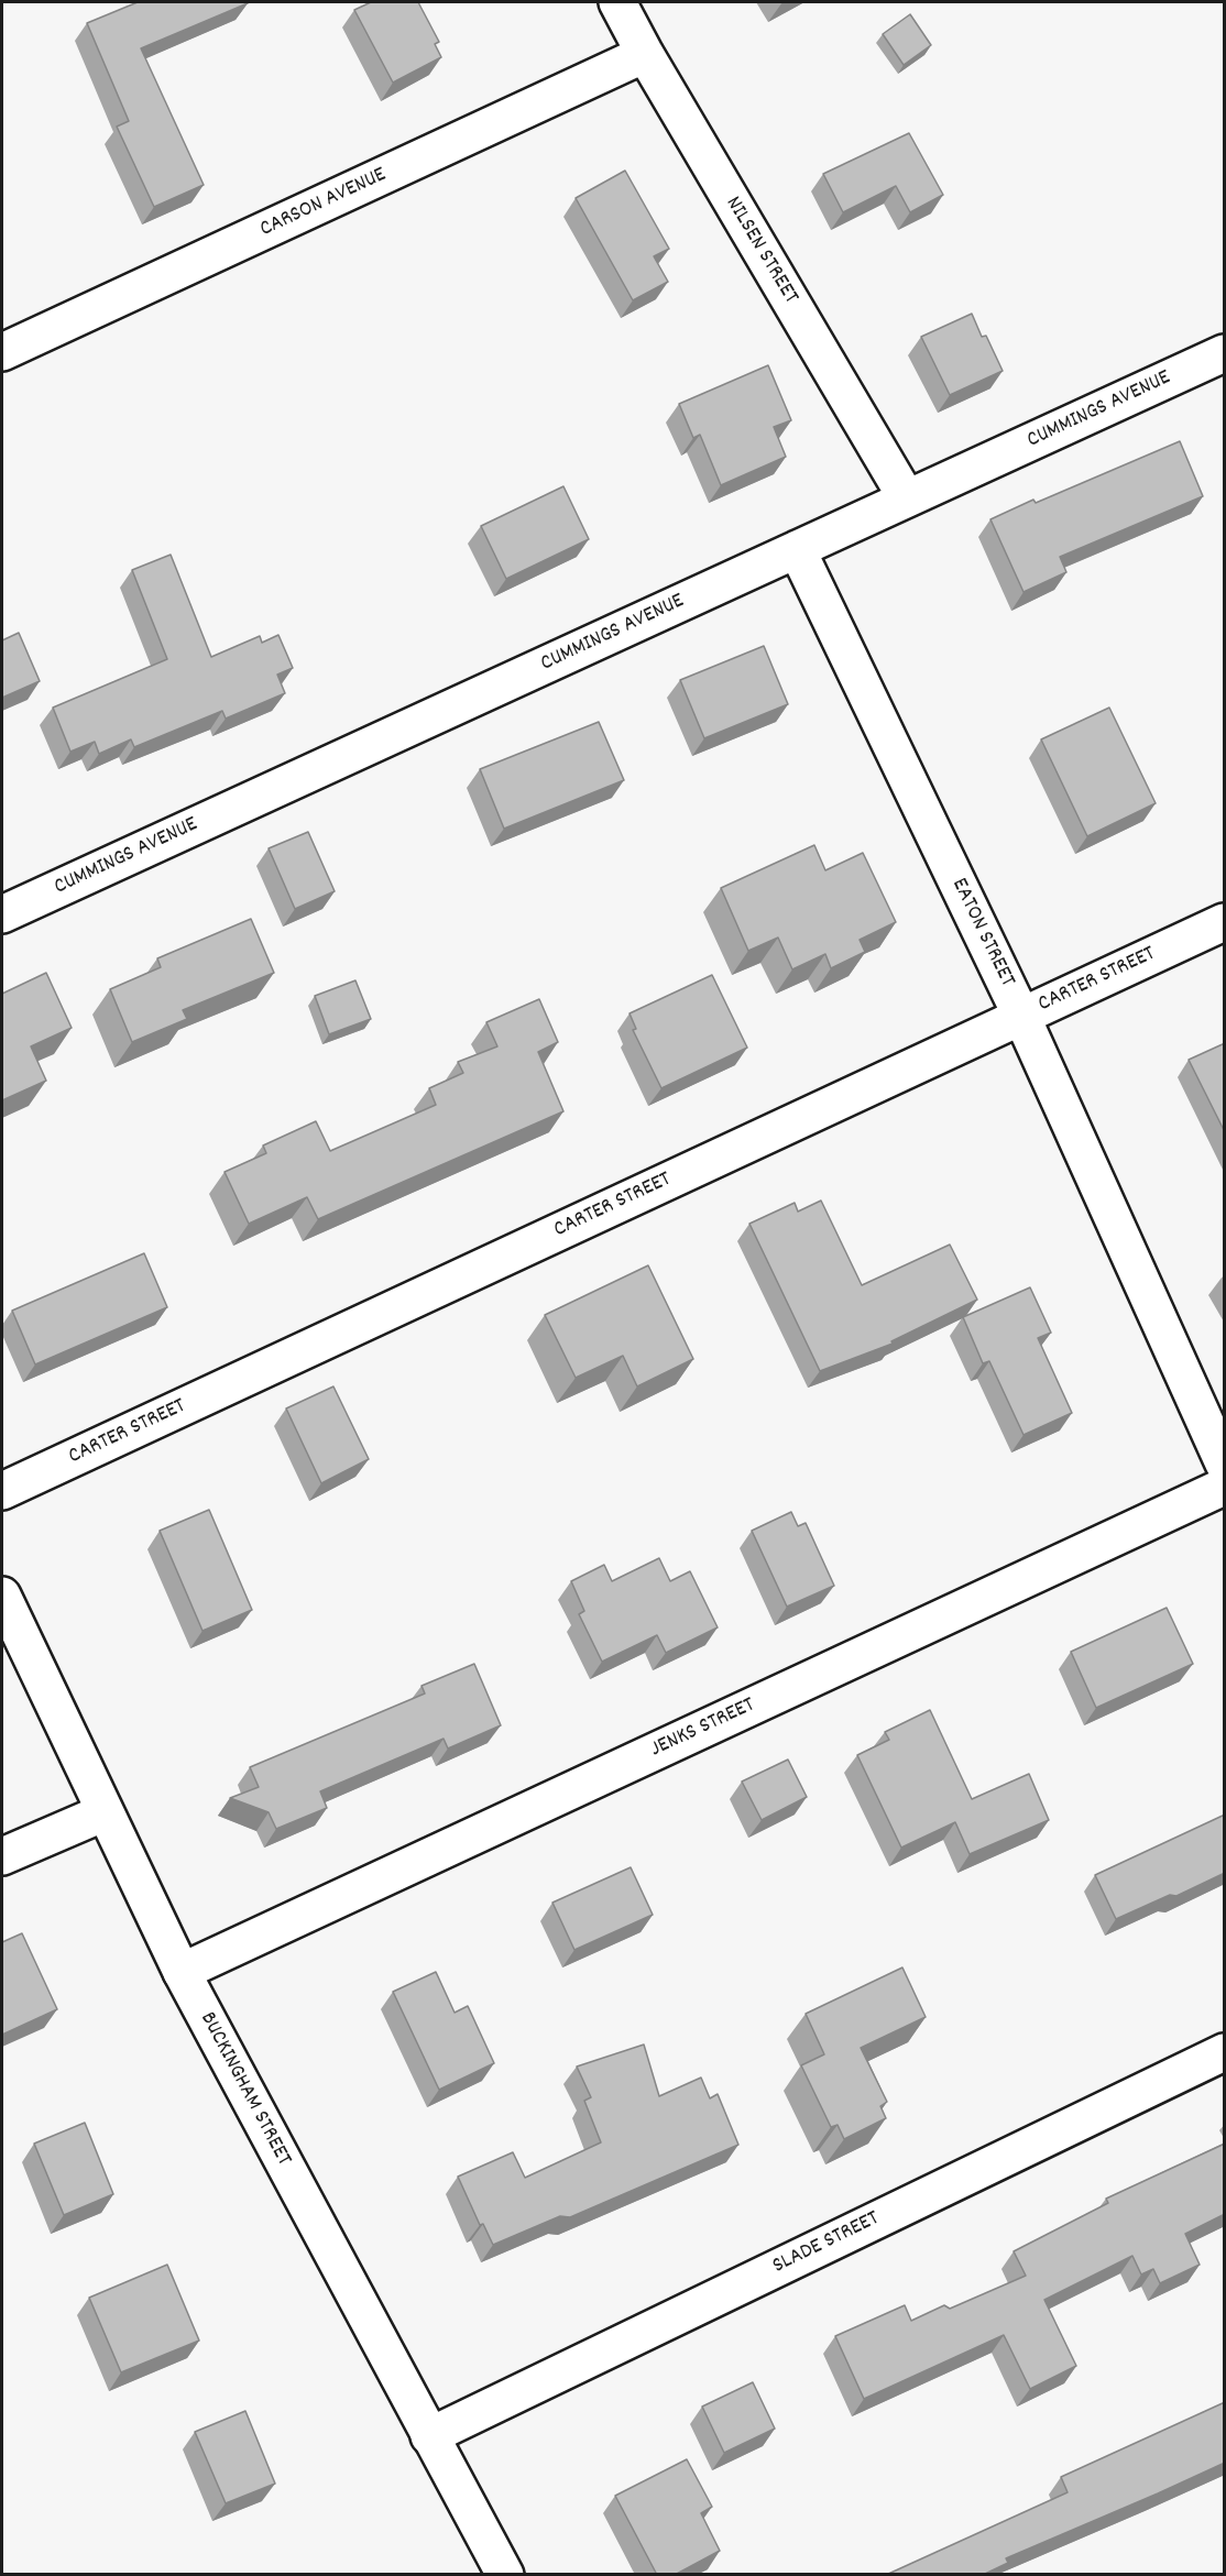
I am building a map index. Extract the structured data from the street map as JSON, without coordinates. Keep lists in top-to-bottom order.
{
  "streets": {
    "street": [
      "CARSON AVENUE",
      "NILSEN STREET",
      "CUMMINGS AVENUE",
      "EATON STREET",
      "CARTER STREET",
      "JENKS STREET",
      "BUCKINGHAM STREET",
      "SLADE STREET"
    ]
  },
  "crossings": [
    ["CARSON AVENUE", "NILSEN STREET"],
    ["NILSEN STREET", "CUMMINGS AVENUE"],
    ["CUMMINGS AVENUE", "EATON STREET"],
    ["EATON STREET", "CARTER STREET"],
    ["JENKS STREET", "BUCKINGHAM STREET"],
    ["BUCKINGHAM STREET", "SLADE STREET"]
  ]
}
